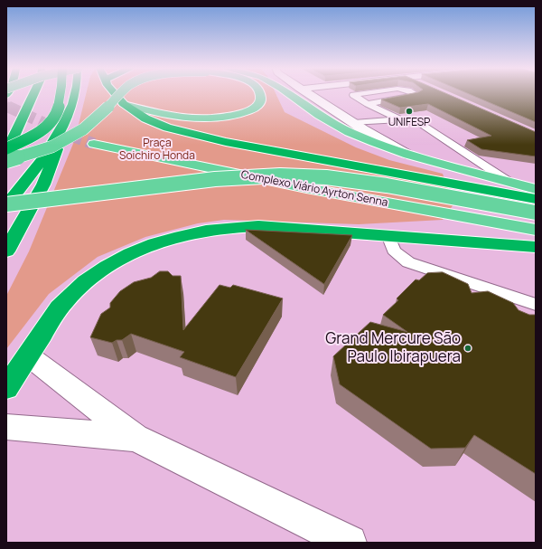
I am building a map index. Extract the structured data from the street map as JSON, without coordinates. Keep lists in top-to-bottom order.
{
  "streets": {
    "main road": ["Complexo Viário Ayrton Senna"]
  },
  "parks": ["Praça Soichiro Honda"],
  "places": ["UNIFESP", "Grand Mercure São Paulo Ibirapuera"]
}
